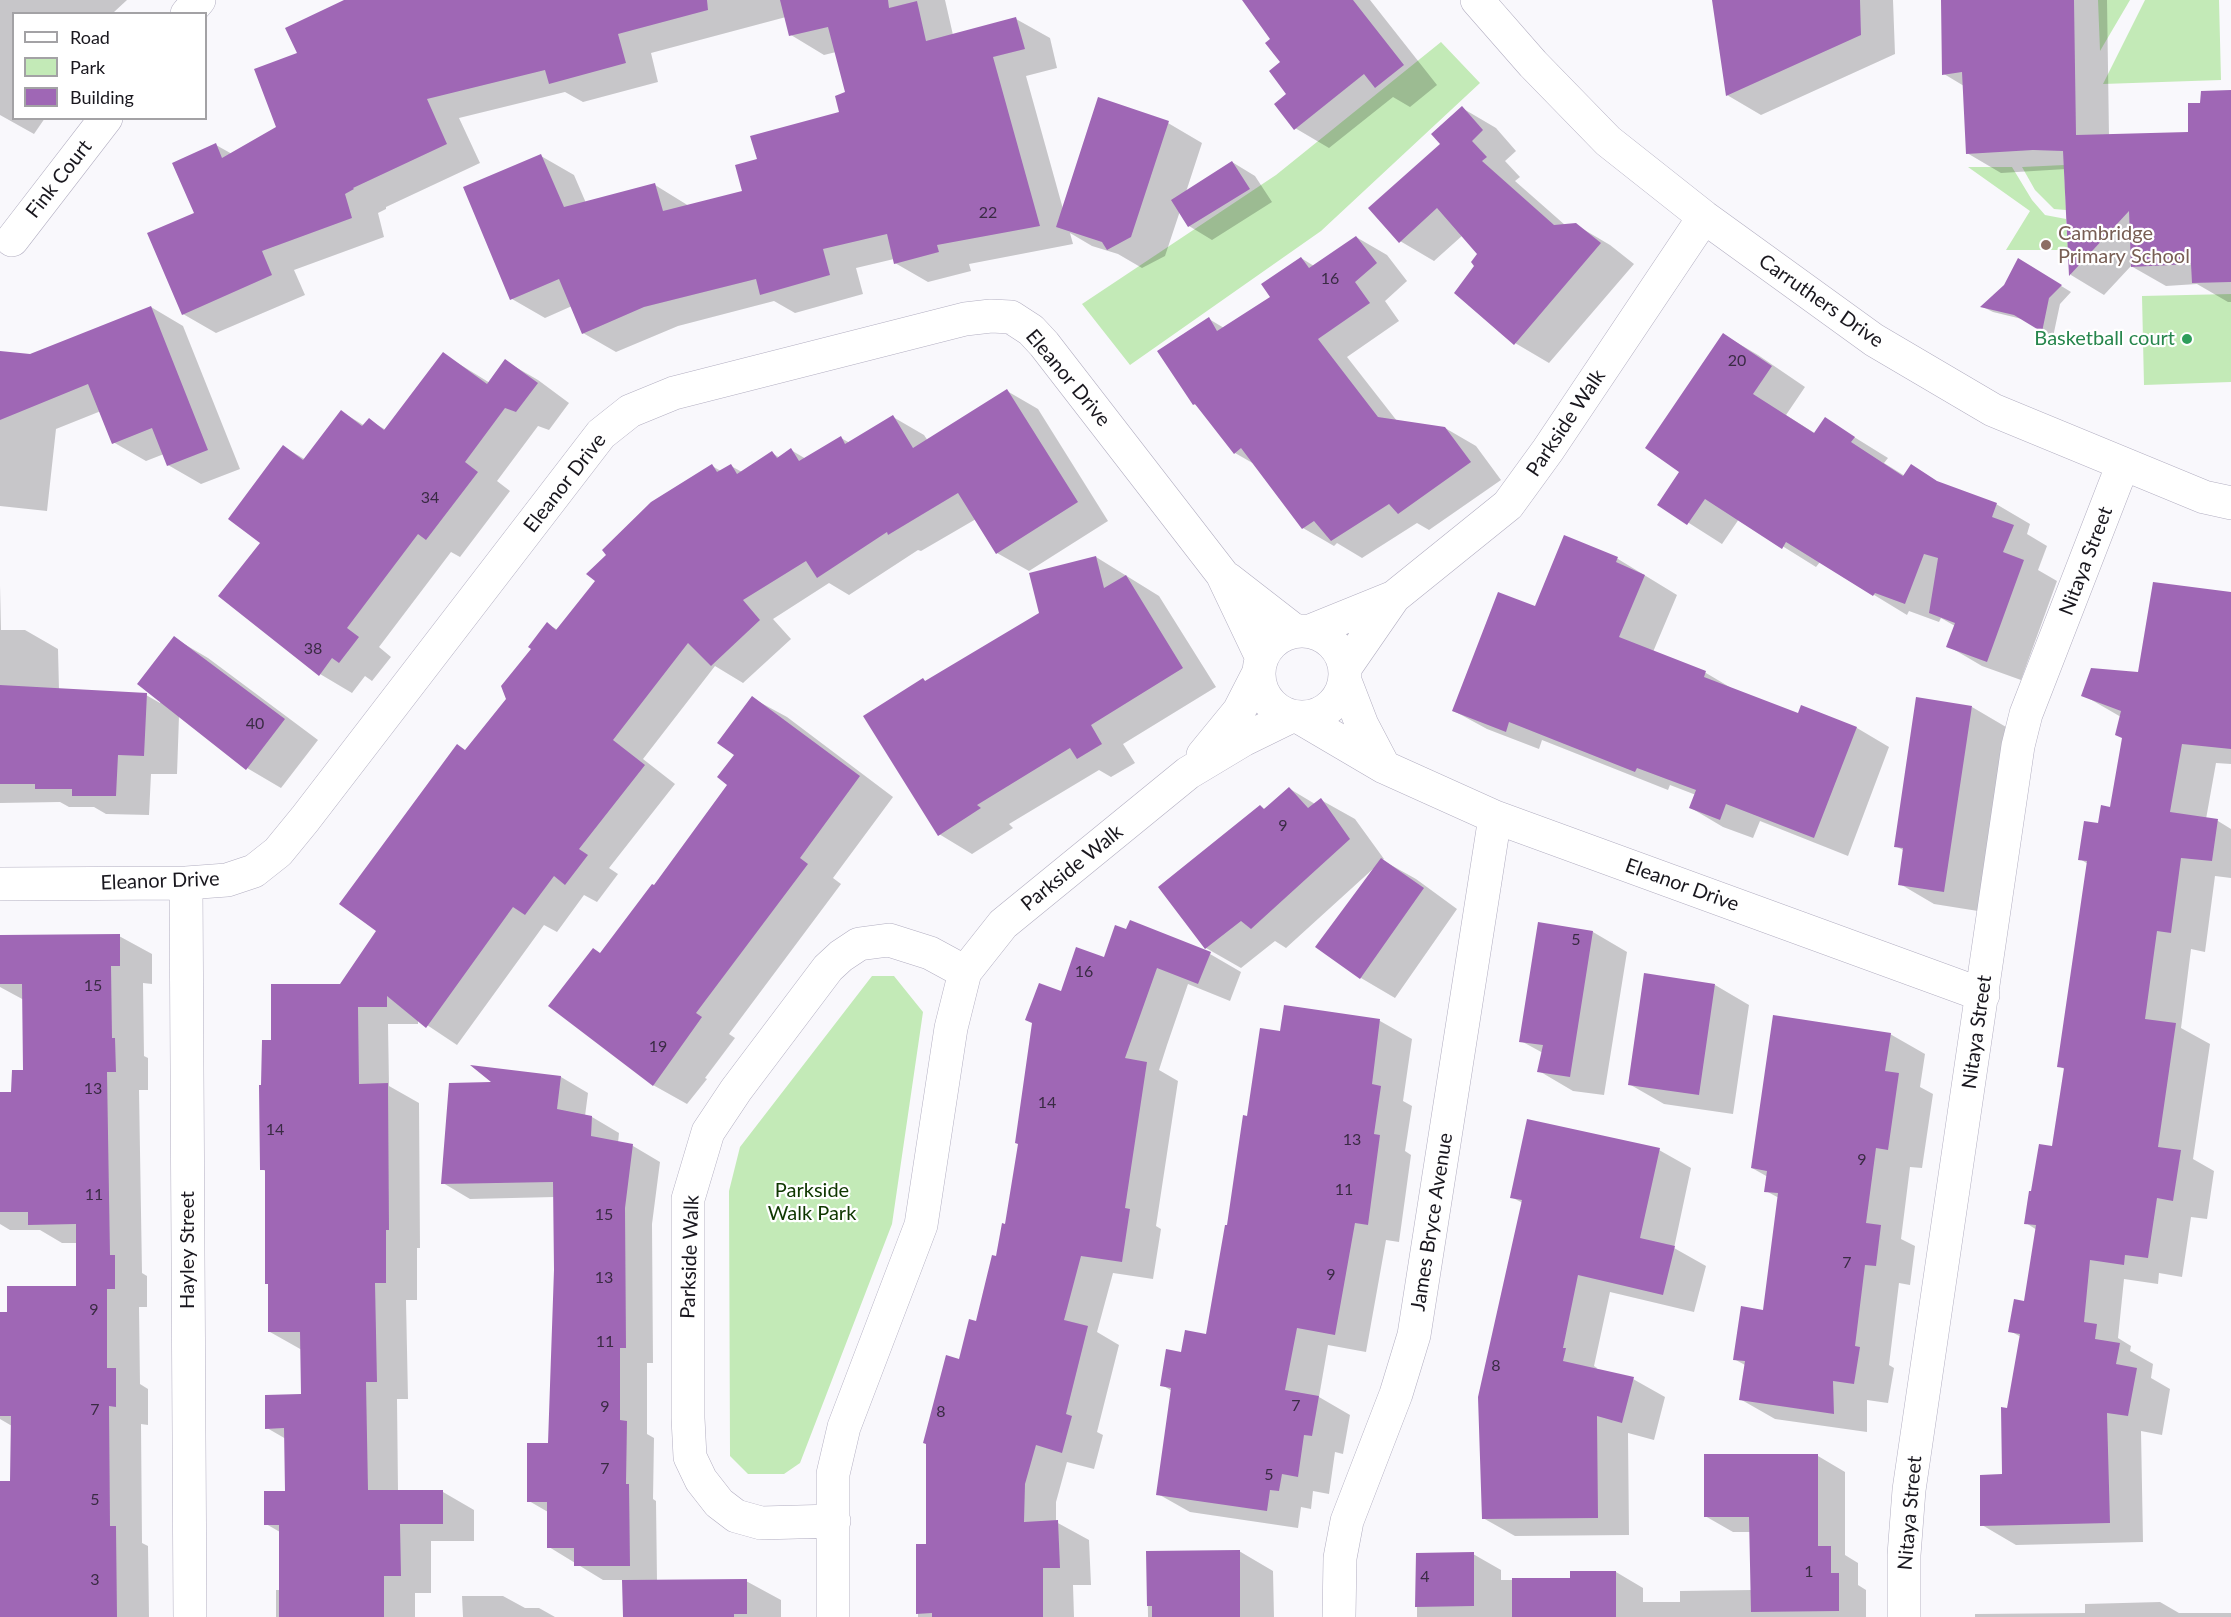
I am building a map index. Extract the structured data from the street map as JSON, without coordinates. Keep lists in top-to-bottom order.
{
  "streets": {
    "street": [
      "Fink Court",
      "Carruthers Drive",
      "Eleanor Drive",
      "Parkside Walk",
      "Nitaya Street",
      "James Bryce Avenue",
      "Hayley Street"
    ]
  },
  "crossings": [
    ["Carruthers Drive", "Parkside Walk"],
    ["Carruthers Drive", "Nitaya Street"],
    ["Eleanor Drive", "Parkside Walk"],
    ["Eleanor Drive", "Nitaya Street"],
    ["Eleanor Drive", "James Bryce Avenue"],
    ["Eleanor Drive", "Hayley Street"]
  ],
  "parks": ["Parkside Walk Park"],
  "places": ["Cambridge Primary School", "Basketball court"],
  "house_numbers": [
    "22",
    "16",
    "20",
    "34",
    "38",
    "40",
    "9",
    "5",
    "16",
    "15",
    "19",
    "13",
    "14",
    "14",
    "13",
    "9",
    "11",
    "11",
    "15",
    "7",
    "9",
    "13",
    "9",
    "11",
    "8",
    "7",
    "9",
    "7",
    "8",
    "7",
    "5",
    "5",
    "1",
    "4",
    "3"
  ],
  "legend": ["Road", "Park", "Building"]
}
